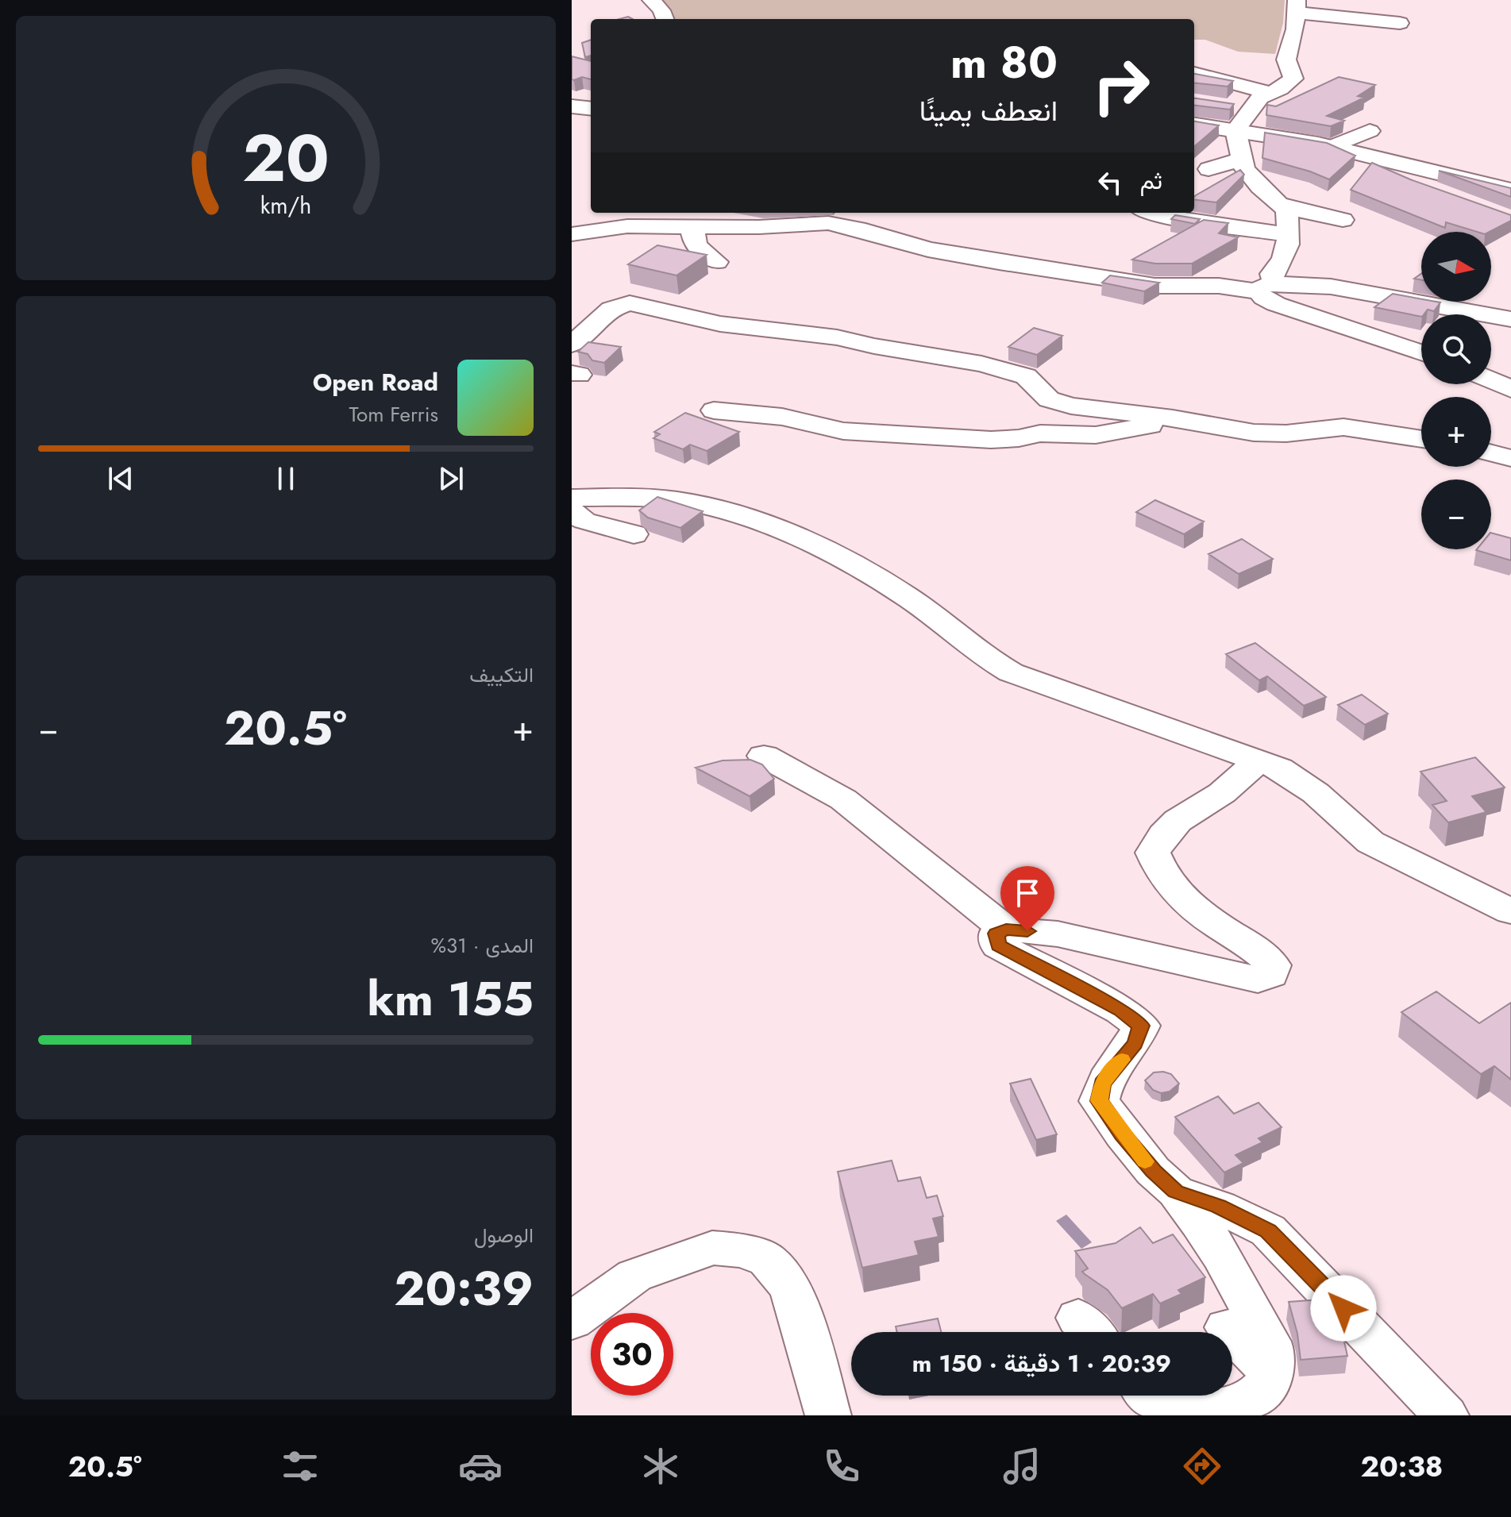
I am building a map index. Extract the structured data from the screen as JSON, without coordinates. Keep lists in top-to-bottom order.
{
  "north": "right",
  "page": {
    "turn": ["80 m", "انعطف يمينًا"],
    "then": "ثم",
    "map_buttons": ["+", "−"],
    "song": ["Open Road", "Tom Ferris"],
    "tile": [
      "التكييف",
      ["المدى · 31%", "155 km"],
      ["الوصول", "20:39"]
    ],
    "heat": ["−", "20.5°", "+"],
    "limit": "30",
    "trip": "20:39 · 1 دقيقة · 150 m",
    "tabs": ["20:38", "20.5°"],
    "gauge": ["20", "km/h"]
  }
}
